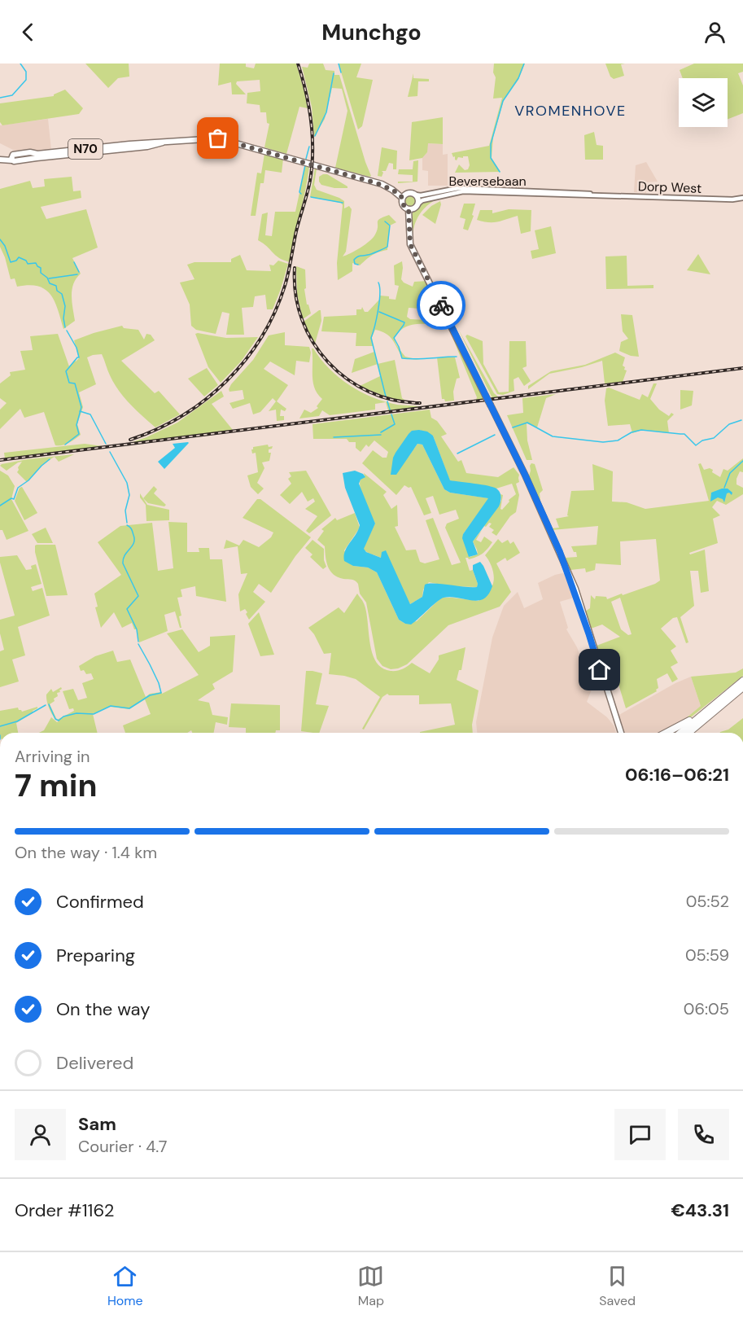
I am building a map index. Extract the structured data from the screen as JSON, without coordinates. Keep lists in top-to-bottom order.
{
  "streets": {
    "main road": ["N70", "Beversebaan", "Dorp West"]
  },
  "crossings": [
    ["N70", "Beversebaan"],
    ["Beversebaan", "Dorp West"]
  ],
  "districts": ["VROMENHOVE"],
  "page": {
    "header": "Munchgo",
    "heading": ["7 min", "Arriving in", "06:16–06:21"],
    "panel": [
      "Sam",
      "Courier · 4.7",
      "Order #1162",
      "€43.31"
    ],
    "bar": "On the way · 1.4 km",
    "list": [
      ["Confirmed", "05:52"],
      ["Preparing", "05:59"],
      ["On the way", "06:05"],
      "Delivered"
    ],
    "tabs": ["Home", "Map", "Saved"]
  }
}
